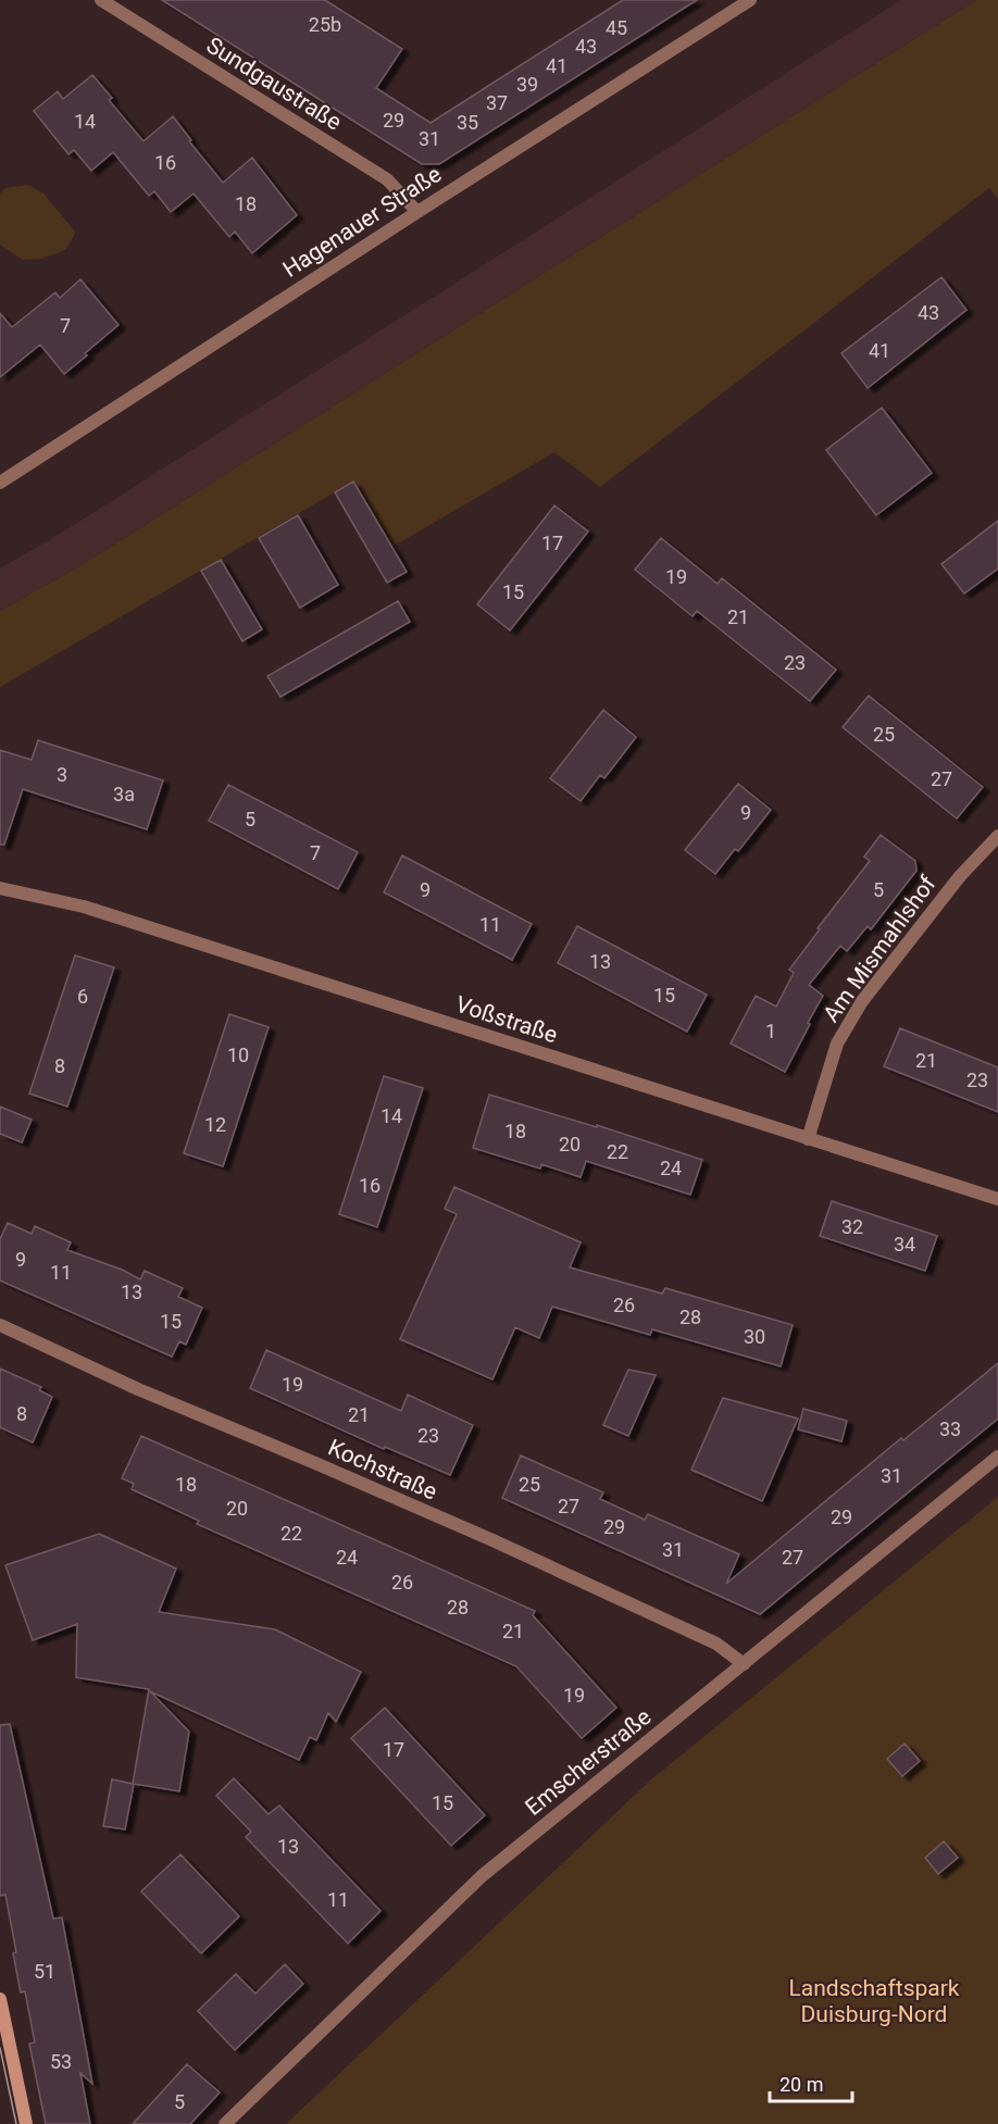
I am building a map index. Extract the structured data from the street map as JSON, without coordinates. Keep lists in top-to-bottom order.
{
  "streets": {
    "street": [
      "Sundgaustraße",
      "Hagenauer Straße",
      "Am Mismahlshof",
      "Voßstraße",
      "Kochstraße",
      "Emscherstraße"
    ]
  },
  "crossings": [
    ["Sundgaustraße", "Hagenauer Straße"],
    ["Am Mismahlshof", "Voßstraße"],
    ["Kochstraße", "Emscherstraße"]
  ],
  "parks": ["Landschaftspark Duisburg-Nord"],
  "house_numbers": [
    "25b",
    "45",
    "43",
    "41",
    "39",
    "37",
    "29",
    "14",
    "35",
    "31",
    "16",
    "18",
    "43",
    "7",
    "41",
    "17",
    "19",
    "15",
    "21",
    "23",
    "25",
    "3",
    "27",
    "3a",
    "9",
    "5",
    "7",
    "9",
    "5",
    "11",
    "13",
    "15",
    "6",
    "1",
    "10",
    "21",
    "8",
    "23",
    "14",
    "12",
    "18",
    "20",
    "22",
    "24",
    "16",
    "32",
    "34",
    "9",
    "11",
    "13",
    "26",
    "28",
    "15",
    "30",
    "19",
    "8",
    "21",
    "33",
    "23",
    "31",
    "18",
    "25",
    "27",
    "20",
    "29",
    "29",
    "22",
    "31",
    "24",
    "27",
    "26",
    "28",
    "21",
    "19",
    "17",
    "15",
    "13",
    "11",
    "51",
    "53",
    "5"
  ],
  "scale_bar": "20 m"
}
